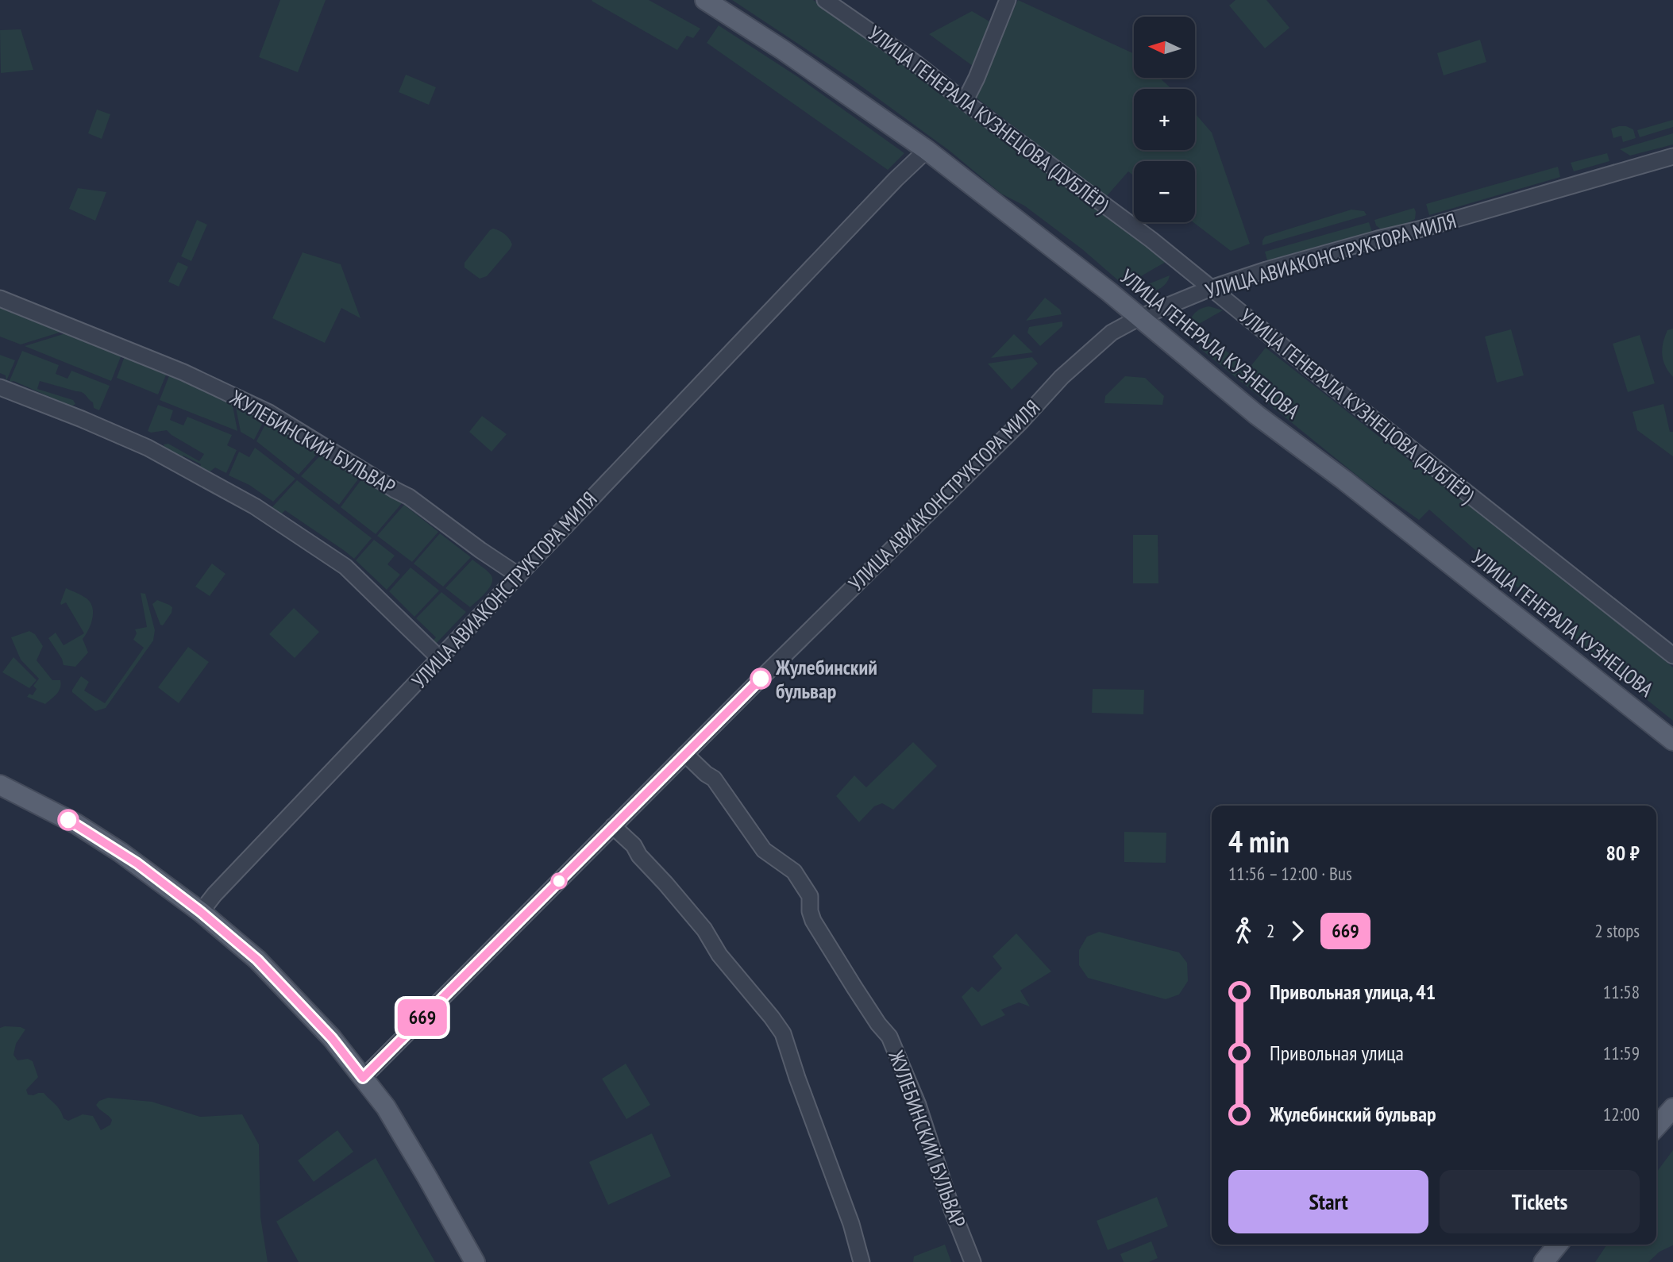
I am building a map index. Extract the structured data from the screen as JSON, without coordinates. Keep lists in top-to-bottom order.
{
  "streets": {
    "main road": ["УЛИЦА ГЕНЕРАЛА КУЗНЕЦОВА"],
    "street": ["УЛИЦА ГЕНЕРАЛА КУЗНЕЦОВА (ДУБЛЁР)", "УЛИЦА АВИАКОНСТРУКТОРА МИЛЯ", "ЖУЛЕБИНСКИЙ БУЛЬВАР"]
  },
  "crossings": [
    ["УЛИЦА ГЕНЕРАЛА КУЗНЕЦОВА (ДУБЛЁР)", "УЛИЦА АВИАКОНСТРУКТОРА МИЛЯ"],
    ["УЛИЦА АВИАКОНСТРУКТОРА МИЛЯ", "УЛИЦА ГЕНЕРАЛА КУЗНЕЦОВА"],
    ["УЛИЦА АВИАКОНСТРУКТОРА МИЛЯ", "ЖУЛЕБИНСКИЙ БУЛЬВАР"]
  ],
  "places": ["Жулебинский бульвар"],
  "lines": ["bus line 669"],
  "north": "left",
  "page": {
    "on_map": "669",
    "map_buttons": ["+", "−"],
    "heading": ["4 min", "11:56 – 12:00 · Bus", "80 ₽"],
    "legs": ["2", "669", "2 stops"],
    "list": [
      {
        "name": "Привольная улица, 41",
        "value": "11:58"
      },
      {
        "name": "Привольная улица",
        "value": "11:59"
      },
      {
        "name": "Жулебинский бульвар",
        "value": "12:00"
      }
    ],
    "buttons": ["Start", "Tickets"]
  }
}
